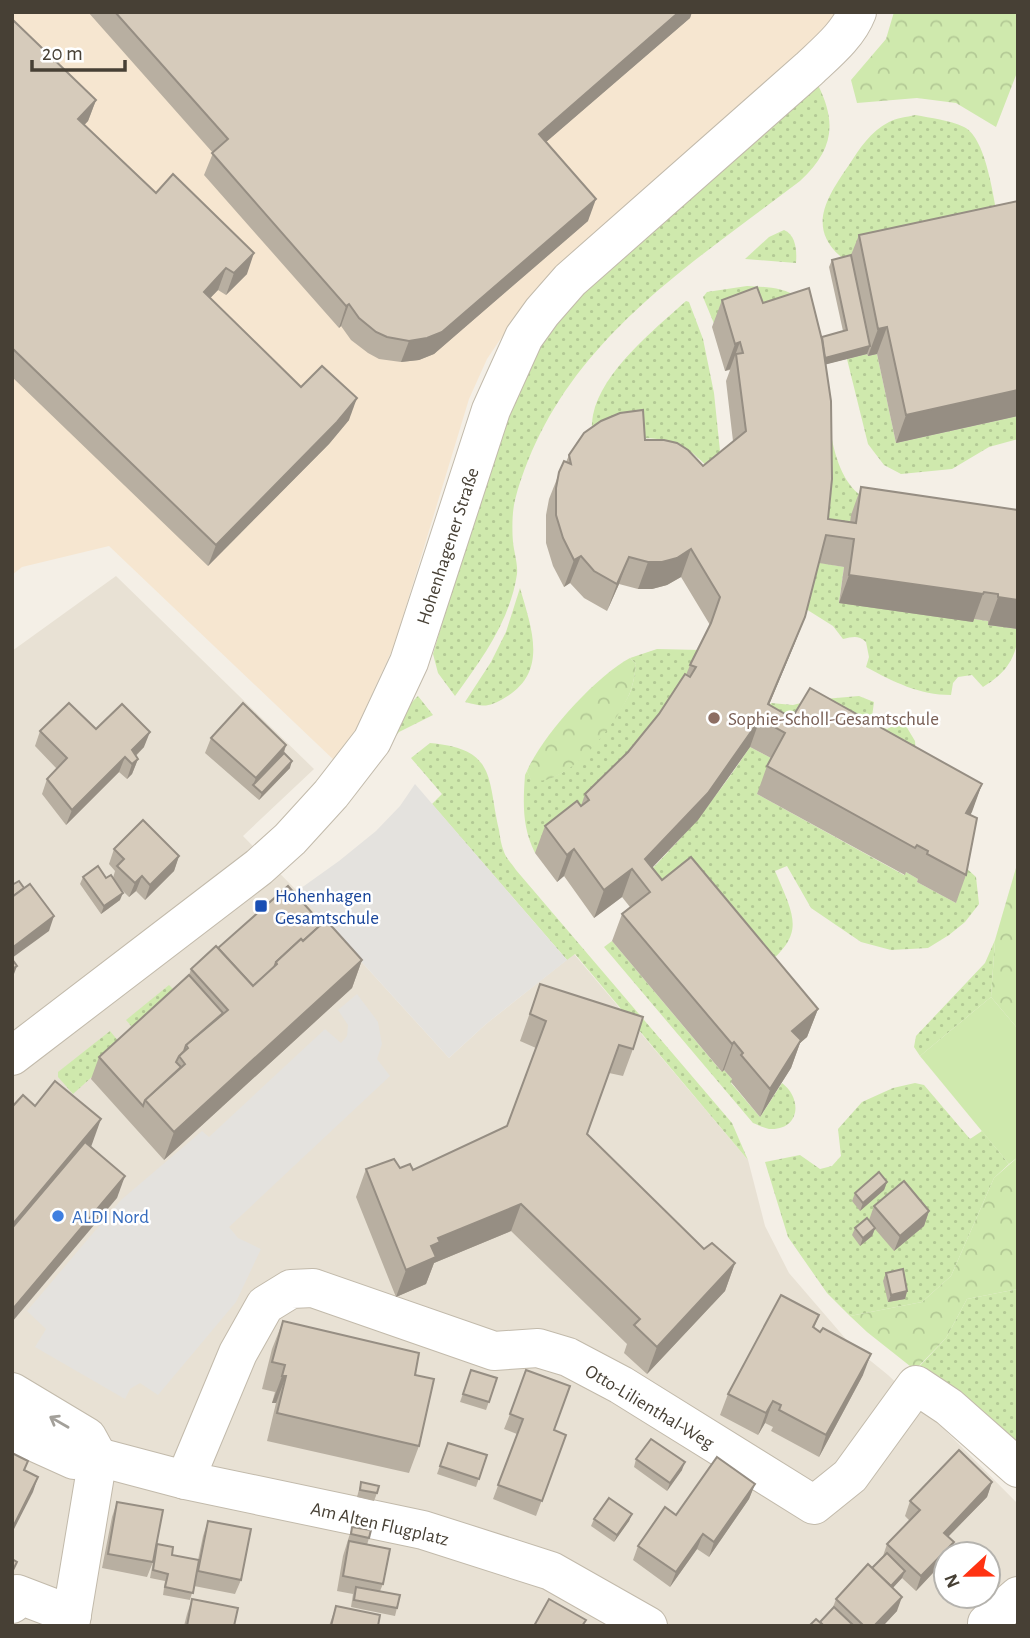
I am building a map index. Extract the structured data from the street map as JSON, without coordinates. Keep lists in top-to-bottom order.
{
  "streets": {
    "street": ["Hohenhagener Straße", "Otto-Lilienthal-Weg", "Am Alten Flugplatz"]
  },
  "crossings": [
    ["Otto-Lilienthal-Weg", "Am Alten Flugplatz"]
  ],
  "places": {
    "other": ["Sophie-Scholl-Gesamtschule", "ALDI Nord"],
    "transit": ["Hohenhagen Gesamtschule"]
  },
  "scale_bar": "20 m",
  "north": "left"
}
